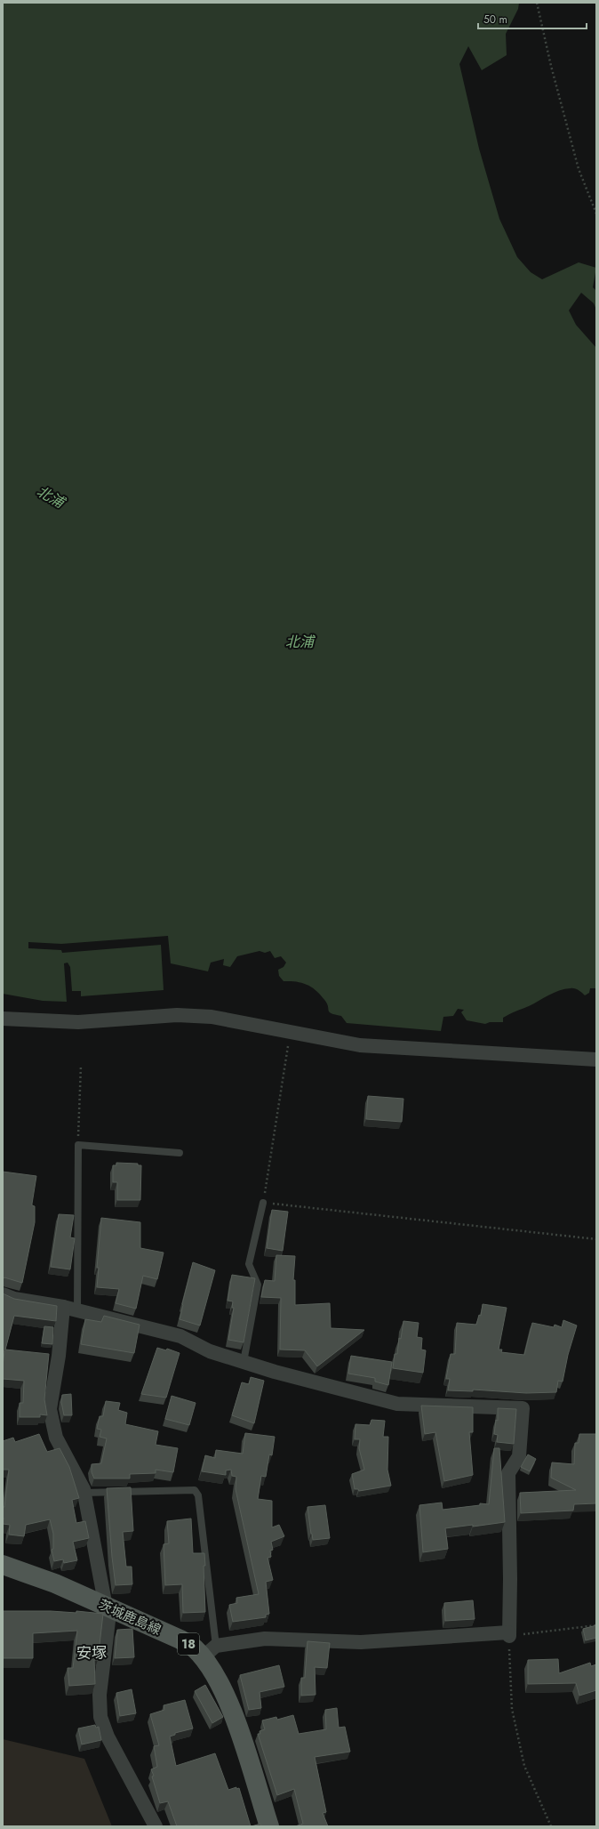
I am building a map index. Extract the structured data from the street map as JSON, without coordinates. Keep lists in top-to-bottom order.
{
  "streets": {
    "main road": ["茨城鹿島線", "18"]
  },
  "districts": ["安塚"],
  "water": ["北浦"],
  "scale_bar": "50 m"
}
